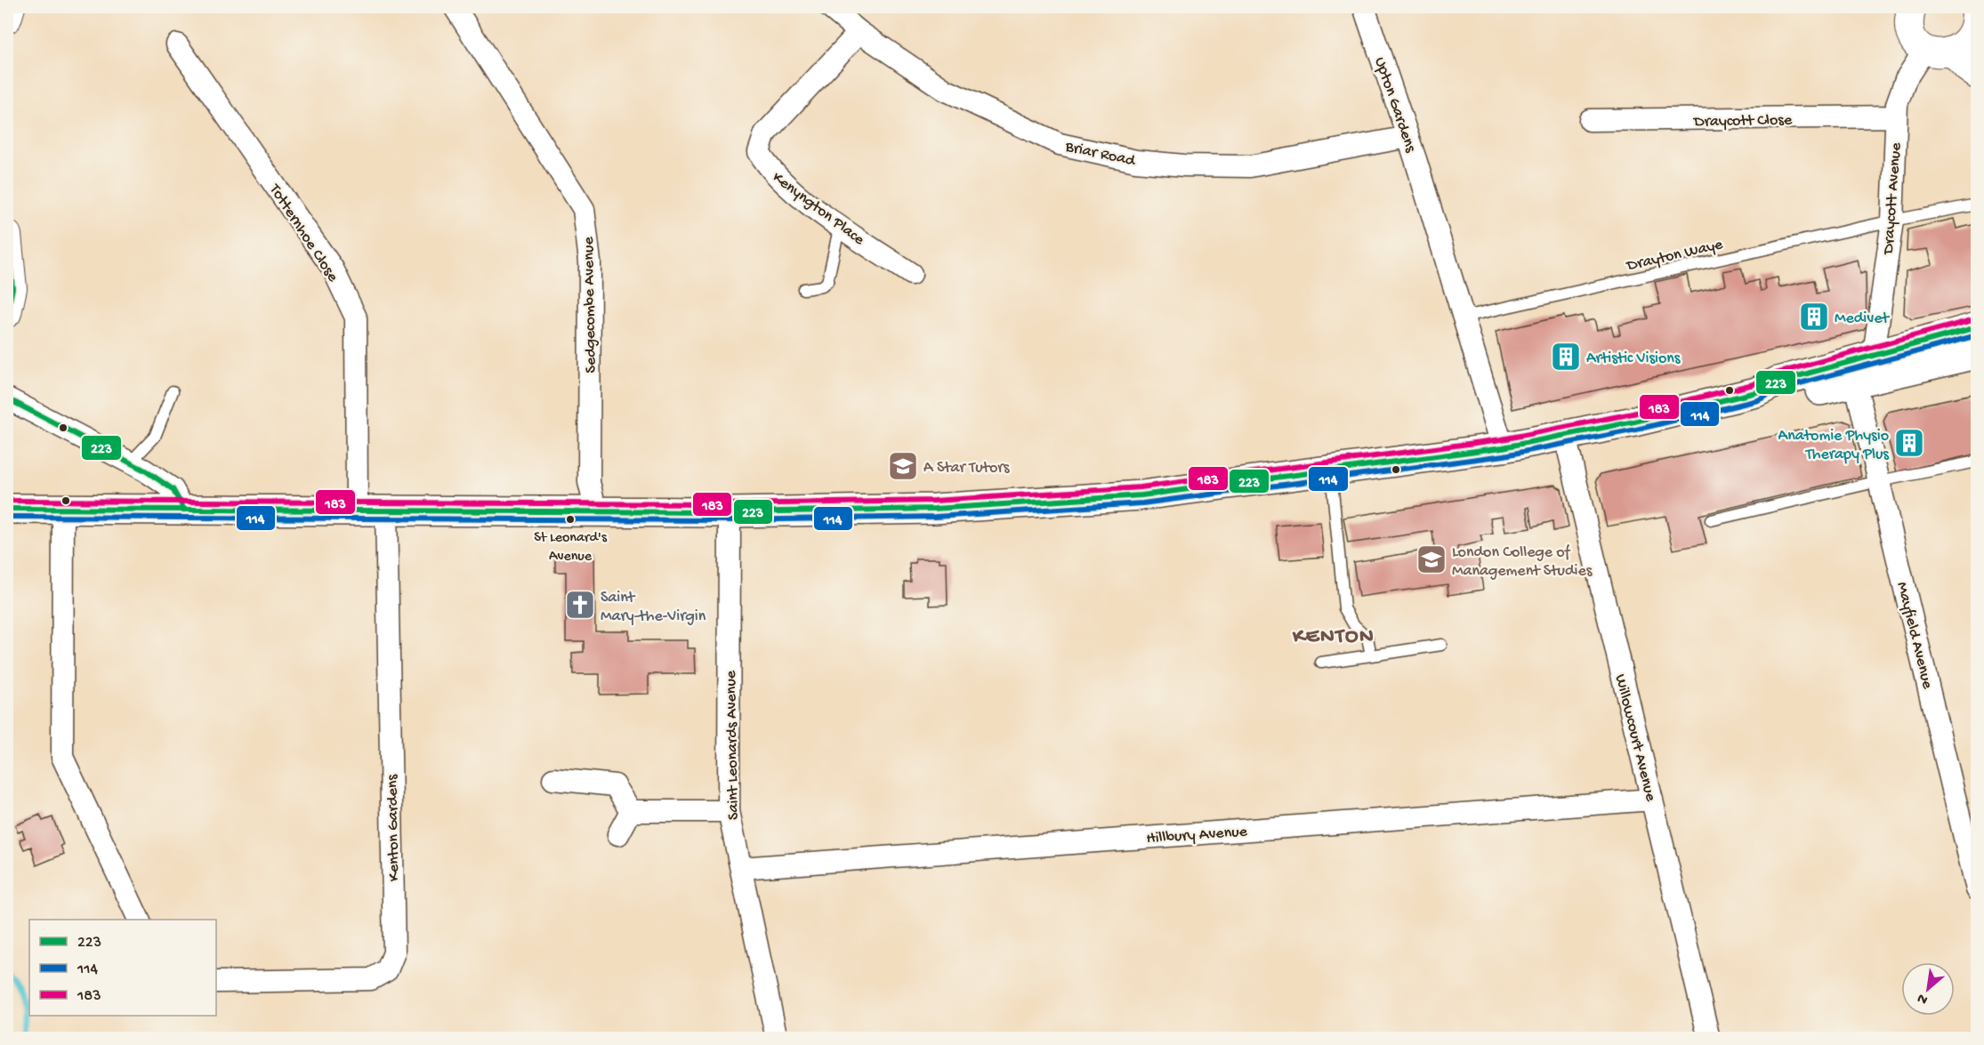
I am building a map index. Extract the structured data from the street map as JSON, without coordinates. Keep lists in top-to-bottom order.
{
  "streets": {
    "street": [
      "Upton Gardens",
      "Draycott Close",
      "Briar Road",
      "Draycott Avenue",
      "Kenyngton Place",
      "Totternhoe Close",
      "Sedgecombe Avenue",
      "Mayfield Avenue",
      "Willowcourt Avenue",
      "Saint Leonards Avenue",
      "Kenton Gardens",
      "Hillbury Avenue"
    ],
    "lane": ["Drayton Waye"]
  },
  "crossings": [
    ["Upton Gardens", "Briar Road"],
    ["Upton Gardens", "Drayton Waye"],
    ["Draycott Close", "Draycott Avenue"],
    ["Briar Road", "Kenyngton Place"],
    ["Draycott Avenue", "Drayton Waye"],
    ["Willowcourt Avenue", "Hillbury Avenue"],
    ["Saint Leonards Avenue", "Hillbury Avenue"]
  ],
  "districts": ["KENTON"],
  "places": {
    "building": ["Medivet", "Artistic Visions", "Anatomie Physio Therapy Plus"],
    "school or university": ["A Star Tutors", "London College of Management Studies"],
    "other": ["St Leonard's Avenue"],
    "church": ["Saint Mary-the-Virgin"]
  },
  "lines": ["transit line 223", "transit line 183", "transit line 114"],
  "legend": ["223", "114", "183"],
  "north": "bottom left"
}
